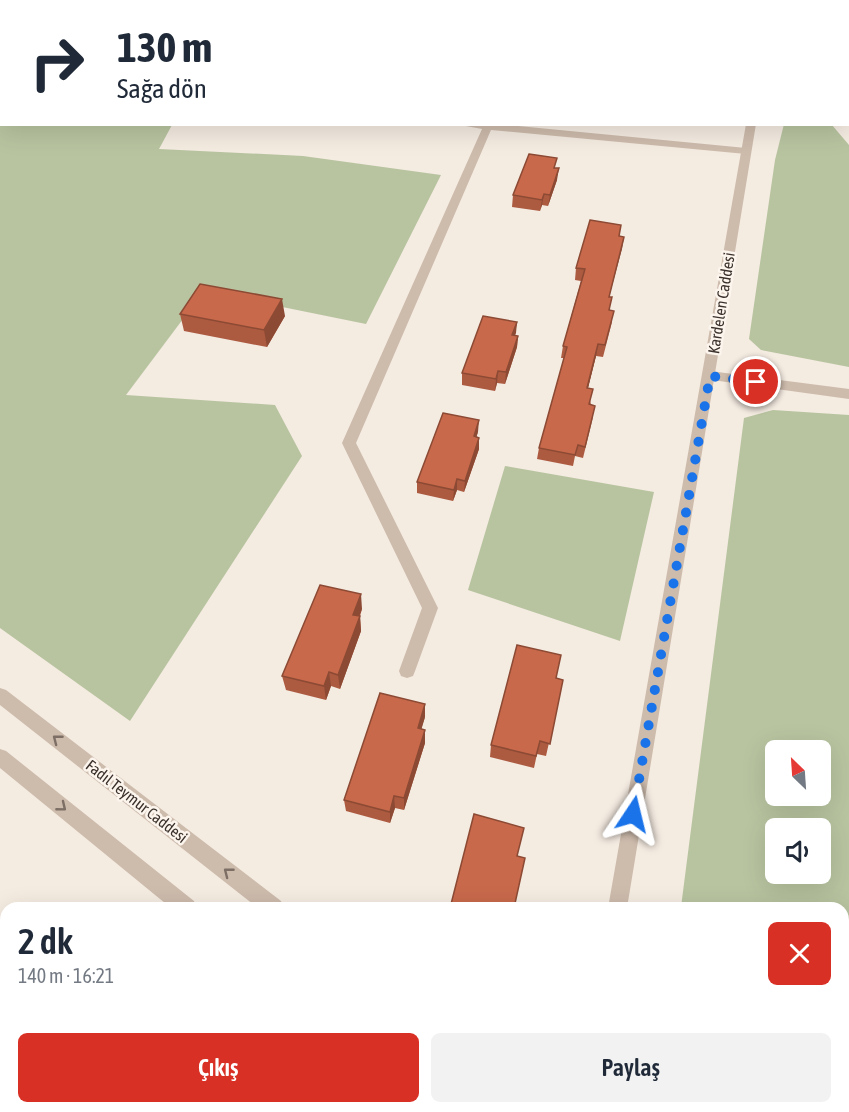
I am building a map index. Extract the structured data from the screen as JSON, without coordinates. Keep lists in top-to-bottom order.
{
  "streets": {
    "street": ["Kardelen Caddesi", "Fadıl Teymur Caddesi"]
  },
  "north": "top left",
  "page": {
    "turn": ["130 m", "Sağa dön"],
    "heading": ["2 dk", "140 m · 16:21"],
    "buttons": ["Çıkış", "Paylaş"]
  }
}
